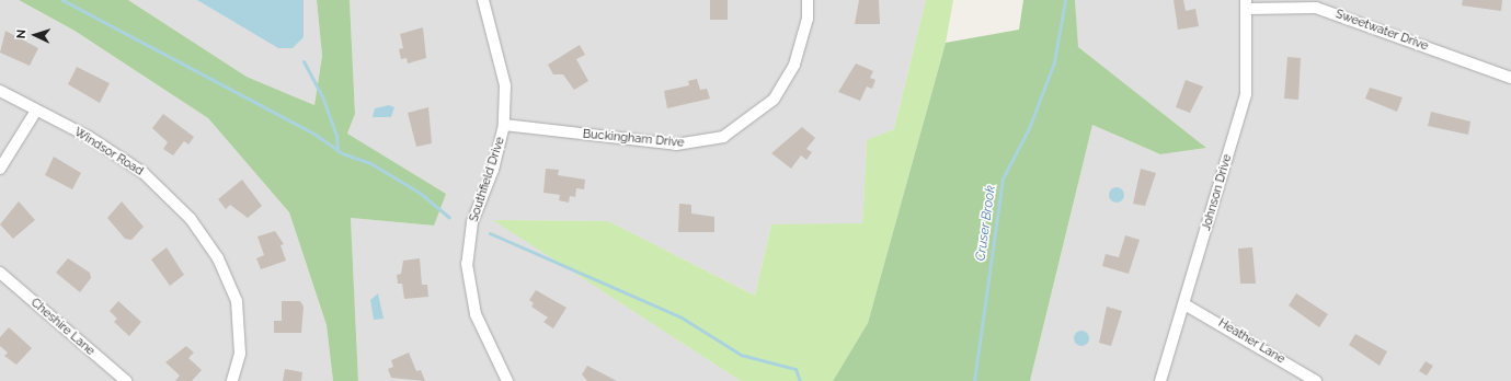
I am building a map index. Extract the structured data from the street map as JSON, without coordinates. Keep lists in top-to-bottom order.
{
  "streets": {
    "street": [
      "Sweetwater Drive",
      "Buckingham Drive",
      "Windsor Road",
      "Southfield Drive",
      "Johnson Drive",
      "Cheshire Lane",
      "Heather Lane"
    ]
  },
  "crossings": [
    ["Sweetwater Drive", "Johnson Drive"],
    ["Buckingham Drive", "Southfield Drive"],
    ["Johnson Drive", "Heather Lane"]
  ],
  "water": ["Cruser Brook"],
  "north": "left"
}
